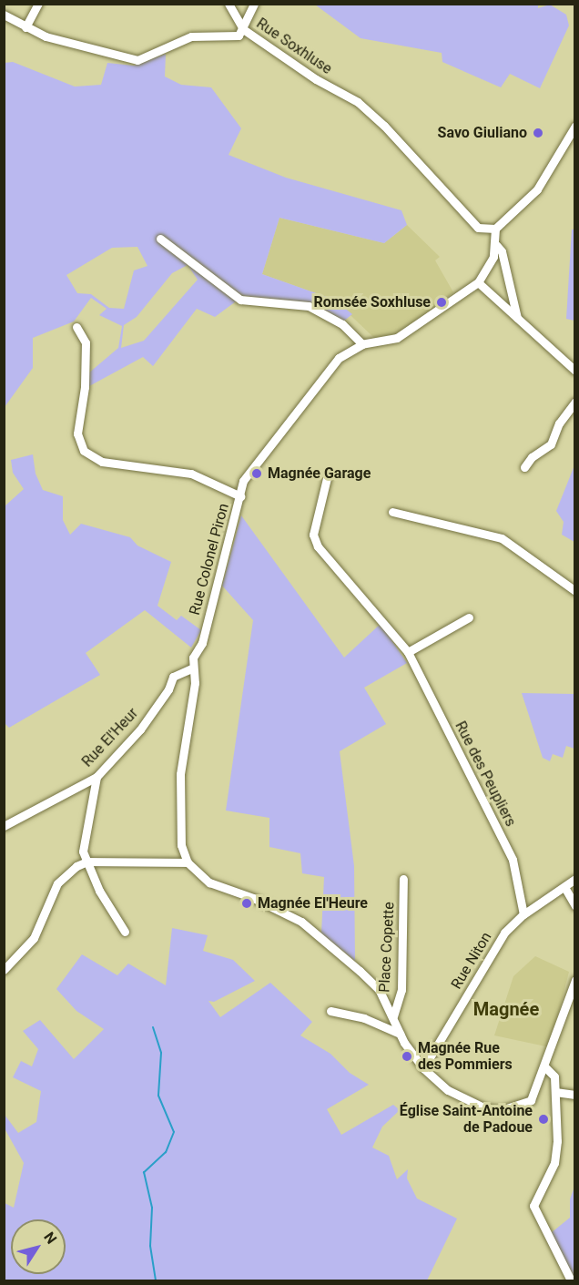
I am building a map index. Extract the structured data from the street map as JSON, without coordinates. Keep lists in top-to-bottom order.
{
  "streets": {
    "street": [
      "Rue Soxhluse",
      "Rue Colonel Piron",
      "Rue El'Heur",
      "Rue des Peupliers",
      "Place Copette",
      "Rue Niton"
    ]
  },
  "crossings": [
    ["Rue Soxhluse", "Rue Colonel Piron"],
    ["Rue Colonel Piron", "Rue El'Heur"],
    ["Rue des Peupliers", "Rue Niton"]
  ],
  "districts": ["Magnée"],
  "places": [
    "Savo Giuliano",
    "Romsée Soxhluse",
    "Magnée Garage",
    "Magnée El'Heure",
    "Magnée Rue des Pommiers",
    "Église Saint-Antoine de Padoue"
  ],
  "north": "top right"
}
